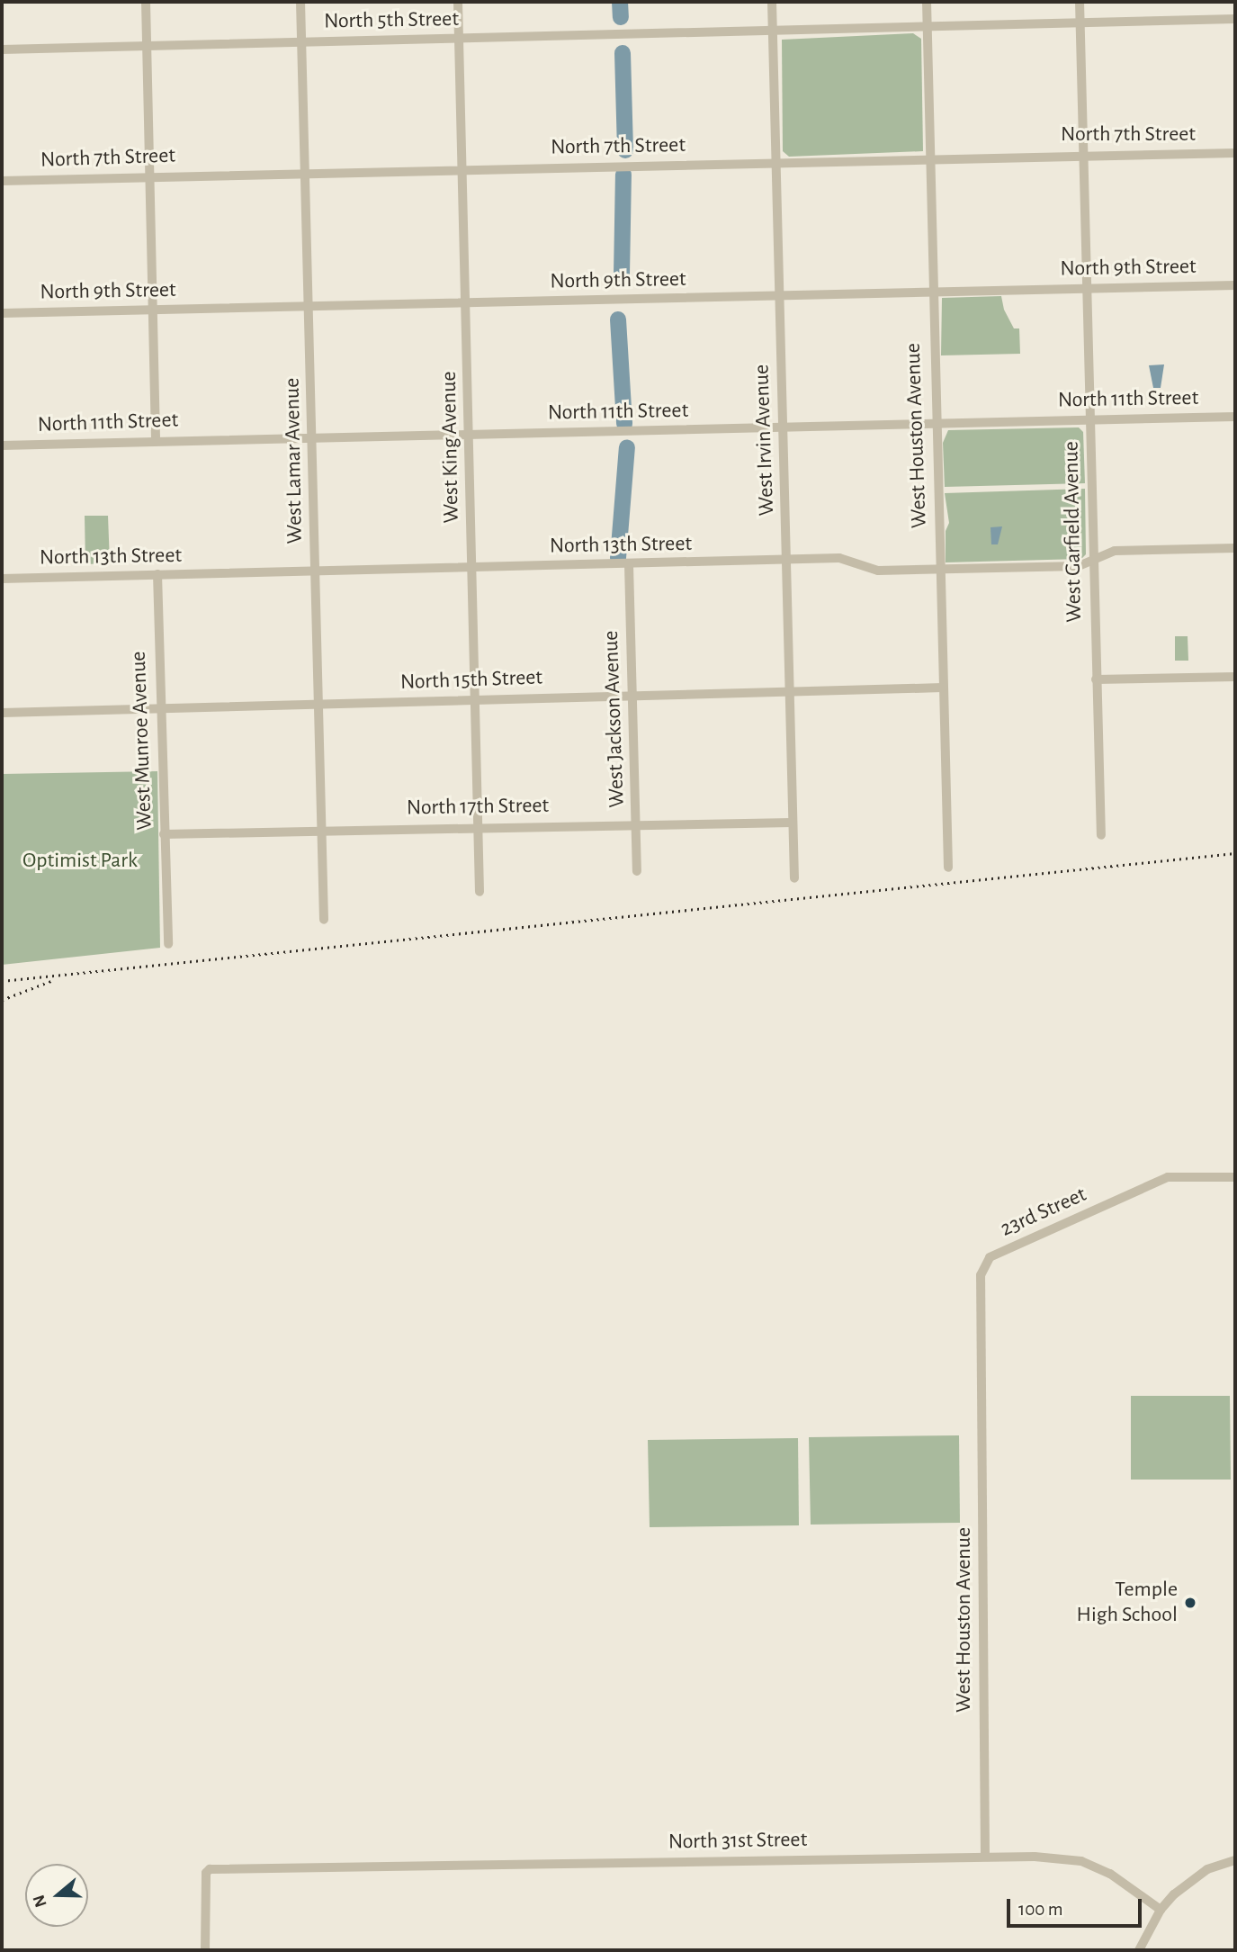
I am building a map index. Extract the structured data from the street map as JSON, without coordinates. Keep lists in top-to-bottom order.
{
  "streets": {
    "street": [
      "North 5th Street",
      "North 7th Street",
      "North 9th Street",
      "North 11th Street",
      "West Houston Avenue",
      "West Irvin Avenue",
      "West King Avenue",
      "West Lamar Avenue",
      "West Garfield Avenue",
      "North 13th Street",
      "North 15th Street",
      "West Jackson Avenue",
      "West Munroe Avenue",
      "North 17th Street",
      "23rd Street",
      "North 31st Street"
    ]
  },
  "crossings": [
    ["North 5th Street", "West Houston Avenue"],
    ["North 5th Street", "West Irvin Avenue"],
    ["North 5th Street", "West King Avenue"],
    ["North 5th Street", "West Lamar Avenue"],
    ["North 5th Street", "West Garfield Avenue"],
    ["North 7th Street", "West Houston Avenue"],
    ["North 7th Street", "West Irvin Avenue"],
    ["North 7th Street", "West King Avenue"],
    ["North 7th Street", "West Lamar Avenue"],
    ["North 7th Street", "West Garfield Avenue"],
    ["North 9th Street", "West Houston Avenue"],
    ["North 9th Street", "West Irvin Avenue"],
    ["North 9th Street", "West King Avenue"],
    ["North 9th Street", "West Lamar Avenue"],
    ["North 9th Street", "West Garfield Avenue"],
    ["North 11th Street", "West Houston Avenue"],
    ["North 11th Street", "West Irvin Avenue"],
    ["North 11th Street", "West King Avenue"],
    ["North 11th Street", "West Lamar Avenue"],
    ["North 11th Street", "West Garfield Avenue"],
    ["West Houston Avenue", "North 13th Street"],
    ["West Houston Avenue", "North 15th Street"],
    ["West Houston Avenue", "23rd Street"],
    ["West Houston Avenue", "North 31st Street"],
    ["West Irvin Avenue", "North 13th Street"],
    ["West Irvin Avenue", "North 15th Street"],
    ["West Irvin Avenue", "North 17th Street"],
    ["West King Avenue", "North 13th Street"],
    ["West King Avenue", "North 15th Street"],
    ["West King Avenue", "North 17th Street"],
    ["West Lamar Avenue", "North 13th Street"],
    ["West Lamar Avenue", "North 15th Street"],
    ["West Lamar Avenue", "North 17th Street"],
    ["West Garfield Avenue", "North 13th Street"],
    ["North 13th Street", "West Jackson Avenue"],
    ["North 13th Street", "West Munroe Avenue"],
    ["North 15th Street", "West Jackson Avenue"],
    ["North 15th Street", "West Munroe Avenue"],
    ["West Jackson Avenue", "North 17th Street"],
    ["West Munroe Avenue", "North 17th Street"]
  ],
  "parks": ["Optimist Park"],
  "places": ["Temple High School"],
  "scale_bar": "100 m",
  "north": "left"
}
